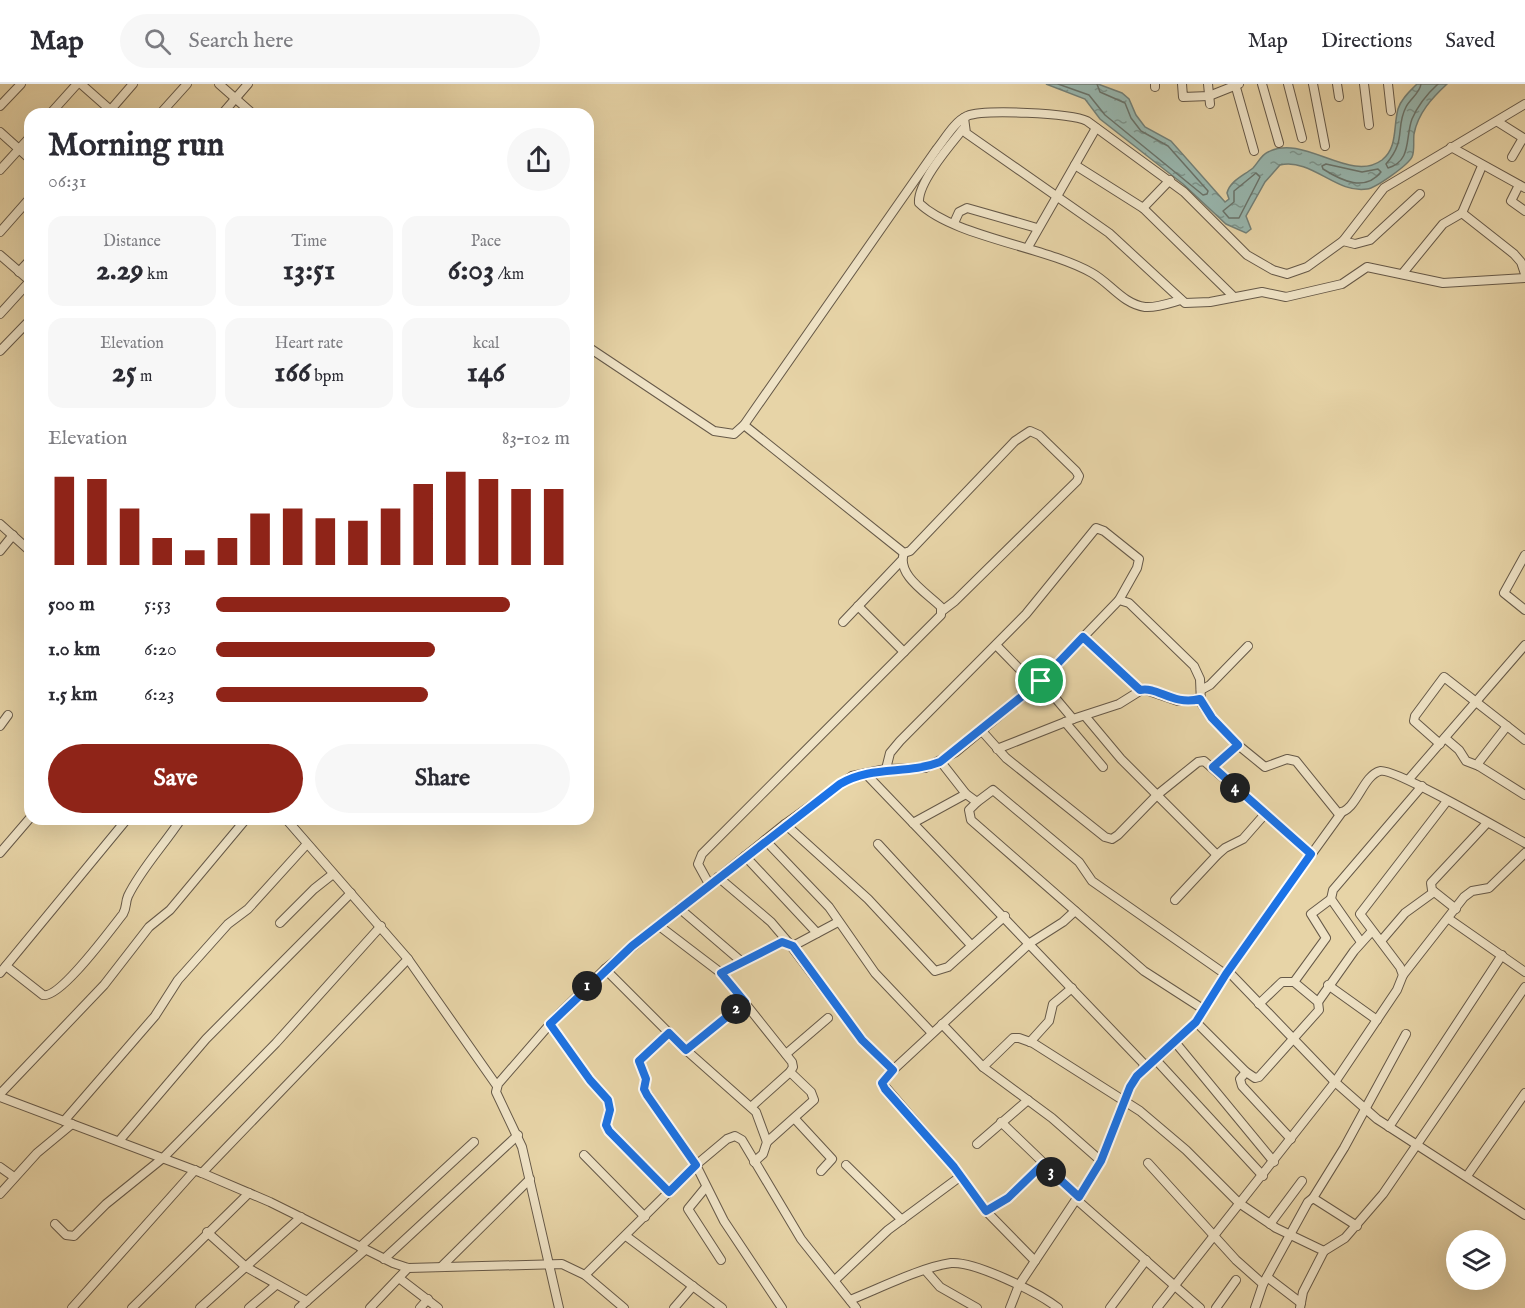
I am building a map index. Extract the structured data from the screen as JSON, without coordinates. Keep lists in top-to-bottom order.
{
  "page": {
    "header": "Map",
    "search": "Search here",
    "nav": ["Map", "Directions", "Saved"],
    "heading": ["Morning run", "06:31"],
    "stats": [
      ["Distance", "2.29 km"],
      ["Time", "13:51"],
      ["Pace", "6:03 /km"],
      ["Elevation", "25 m"],
      ["Heart rate", "166 bpm"],
      ["kcal", "146"]
    ],
    "chart": ["Elevation", "83–102 m"],
    "list": [
      {
        "name": "500 m",
        "note": "5:53"
      },
      {
        "name": "1.0 km",
        "note": "6:20"
      },
      {
        "name": "1.5 km",
        "note": "6:23"
      }
    ],
    "buttons": ["Save", "Share"],
    "pins": [
      "4",
      "1",
      "2",
      "3"
    ]
  }
}
